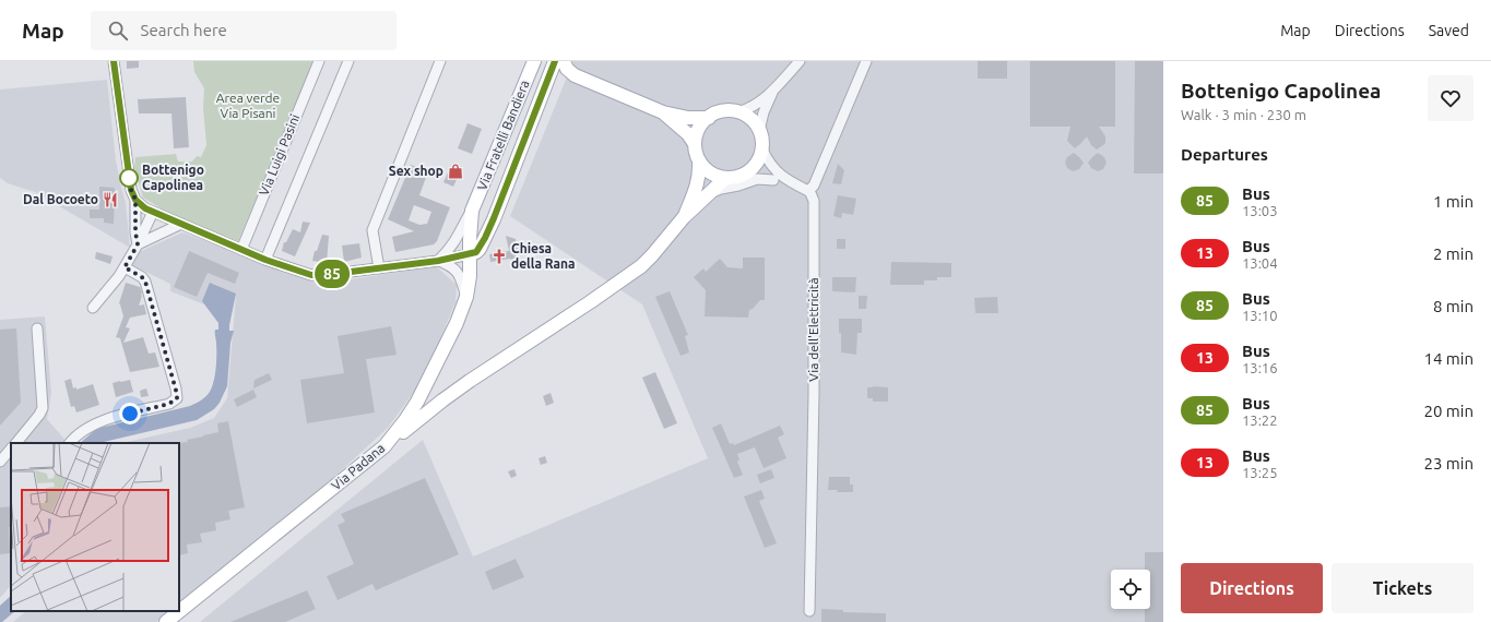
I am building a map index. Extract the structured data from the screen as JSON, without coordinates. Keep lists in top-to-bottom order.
{
  "streets": {
    "main road": ["Via Fratelli Bandiera", "Via Padana"],
    "street": ["Via Luigi Pasini", "Via dell'Elettricità"]
  },
  "crossings": [
    ["Via Fratelli Bandiera", "Via Padana"]
  ],
  "parks": ["Area verde Via Pisani"],
  "places": {
    "shop": ["Sex shop"],
    "other": ["Bottenigo Capolinea"],
    "restaurant": ["Dal Bocoeto"],
    "church": ["Chiesa della Rana"]
  },
  "lines": ["bus line 85"],
  "page": {
    "header": "Map",
    "search": "Search here",
    "nav": ["Map", "Directions", "Saved"],
    "on_map": "85",
    "heading": [
      ["Bottenigo Capolinea", "Walk · 3 min · 230 m"],
      "Departures"
    ],
    "list": [
      {
        "mark": "85",
        "name": "Bus",
        "note": "13:03",
        "value": "1 min"
      },
      {
        "mark": "13",
        "name": "Bus",
        "note": "13:04",
        "value": "2 min"
      },
      {
        "mark": "85",
        "name": "Bus",
        "note": "13:10",
        "value": "8 min"
      },
      {
        "mark": "13",
        "name": "Bus",
        "note": "13:16",
        "value": "14 min"
      },
      {
        "mark": "85",
        "name": "Bus",
        "note": "13:22",
        "value": "20 min"
      },
      {
        "mark": "13",
        "name": "Bus",
        "note": "13:25",
        "value": "23 min"
      }
    ],
    "buttons": ["Directions", "Tickets"]
  }
}
